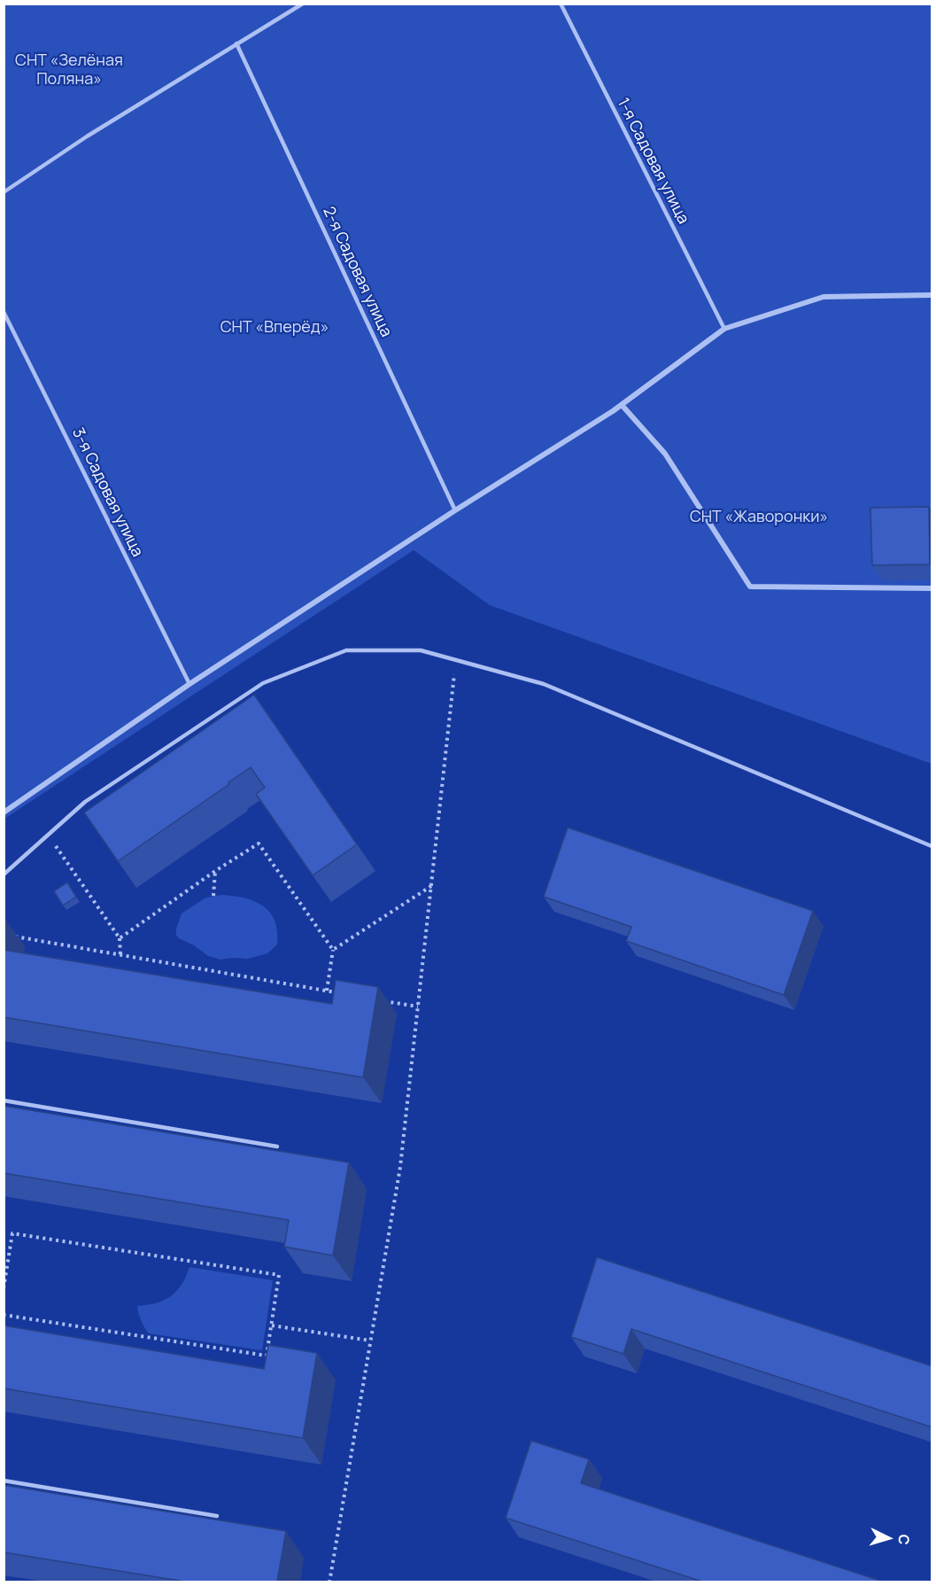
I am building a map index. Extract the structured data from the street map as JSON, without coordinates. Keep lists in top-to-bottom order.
{
  "streets": {
    "lane": ["1-я Садовая улица", "2-я Садовая улица", "3-я Садовая улица"]
  },
  "parks": ["СНТ «Зелёная Поляна»", "СНТ «Вперёд»", "СНТ «Жаворонки»"],
  "north": "right"
}
